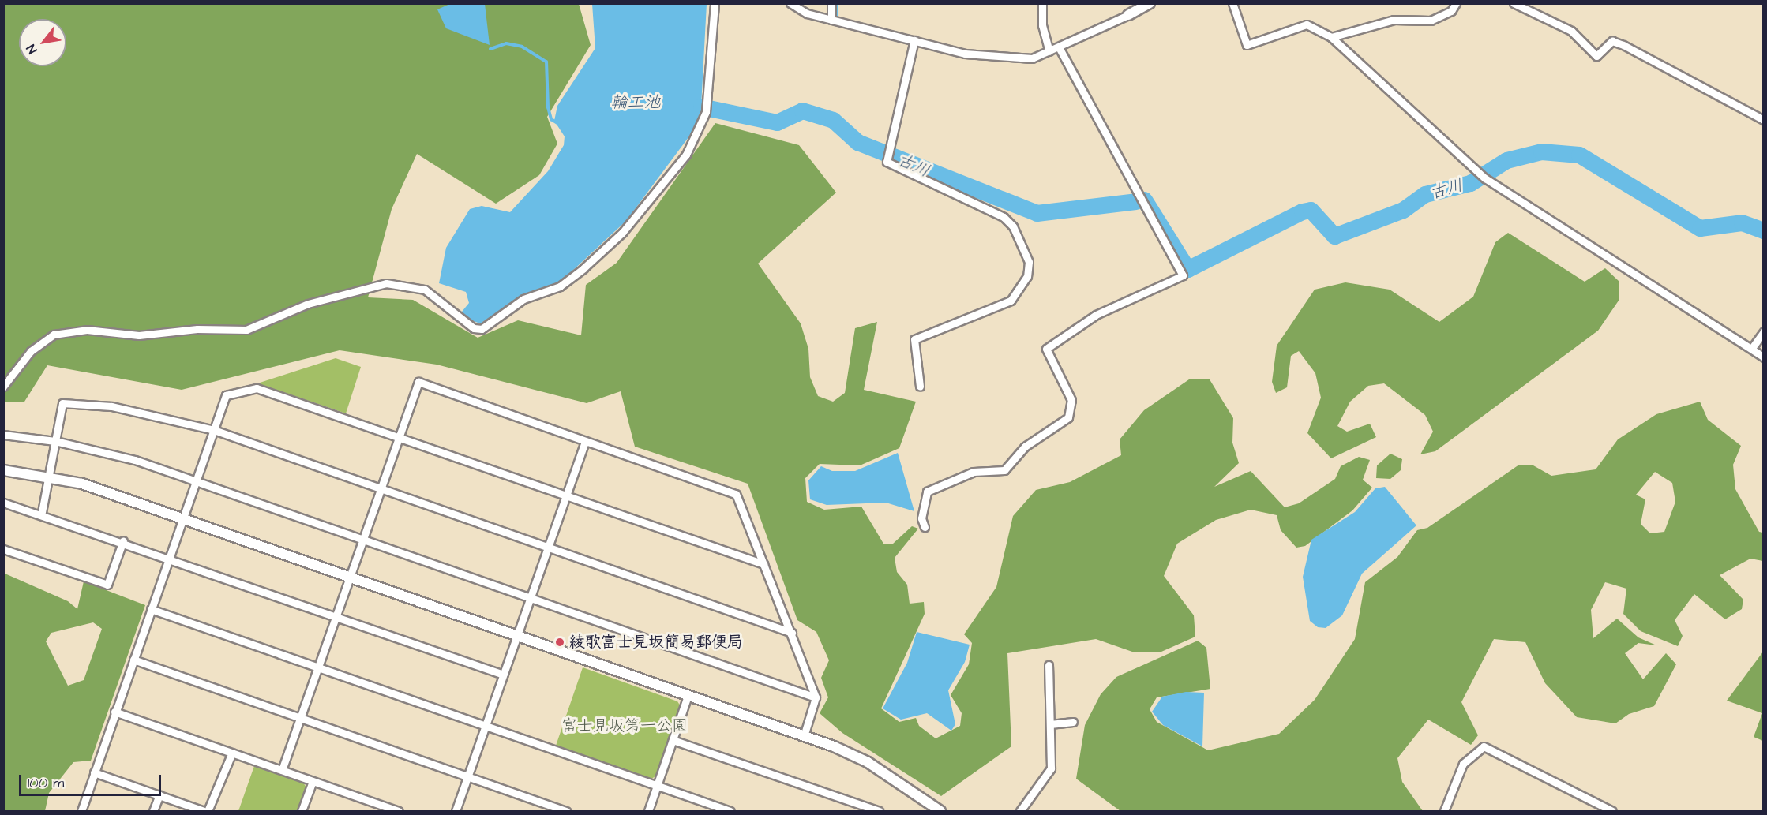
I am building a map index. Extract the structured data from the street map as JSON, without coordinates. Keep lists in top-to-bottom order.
{
  "water": ["輪工池", "古川"],
  "parks": ["富士見坂第一公園"],
  "places": ["綾歌富士見坂簡易郵便局"],
  "scale_bar": "100 m",
  "north": "bottom left"
}
